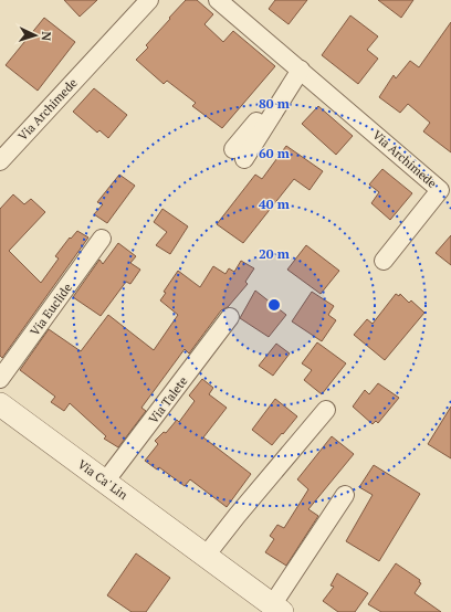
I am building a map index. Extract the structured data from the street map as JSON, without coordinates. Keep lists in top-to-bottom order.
{
  "streets": {
    "street": [
      "Via Archimede",
      "Via Euclide",
      "Via Talete",
      "Via Ca' Lin"
    ]
  },
  "crossings": [
    ["Via Talete", "Via Ca' Lin"]
  ],
  "north": "right",
  "rings": [
    "80 m",
    "60 m",
    "40 m",
    "20 m"
  ]
}
